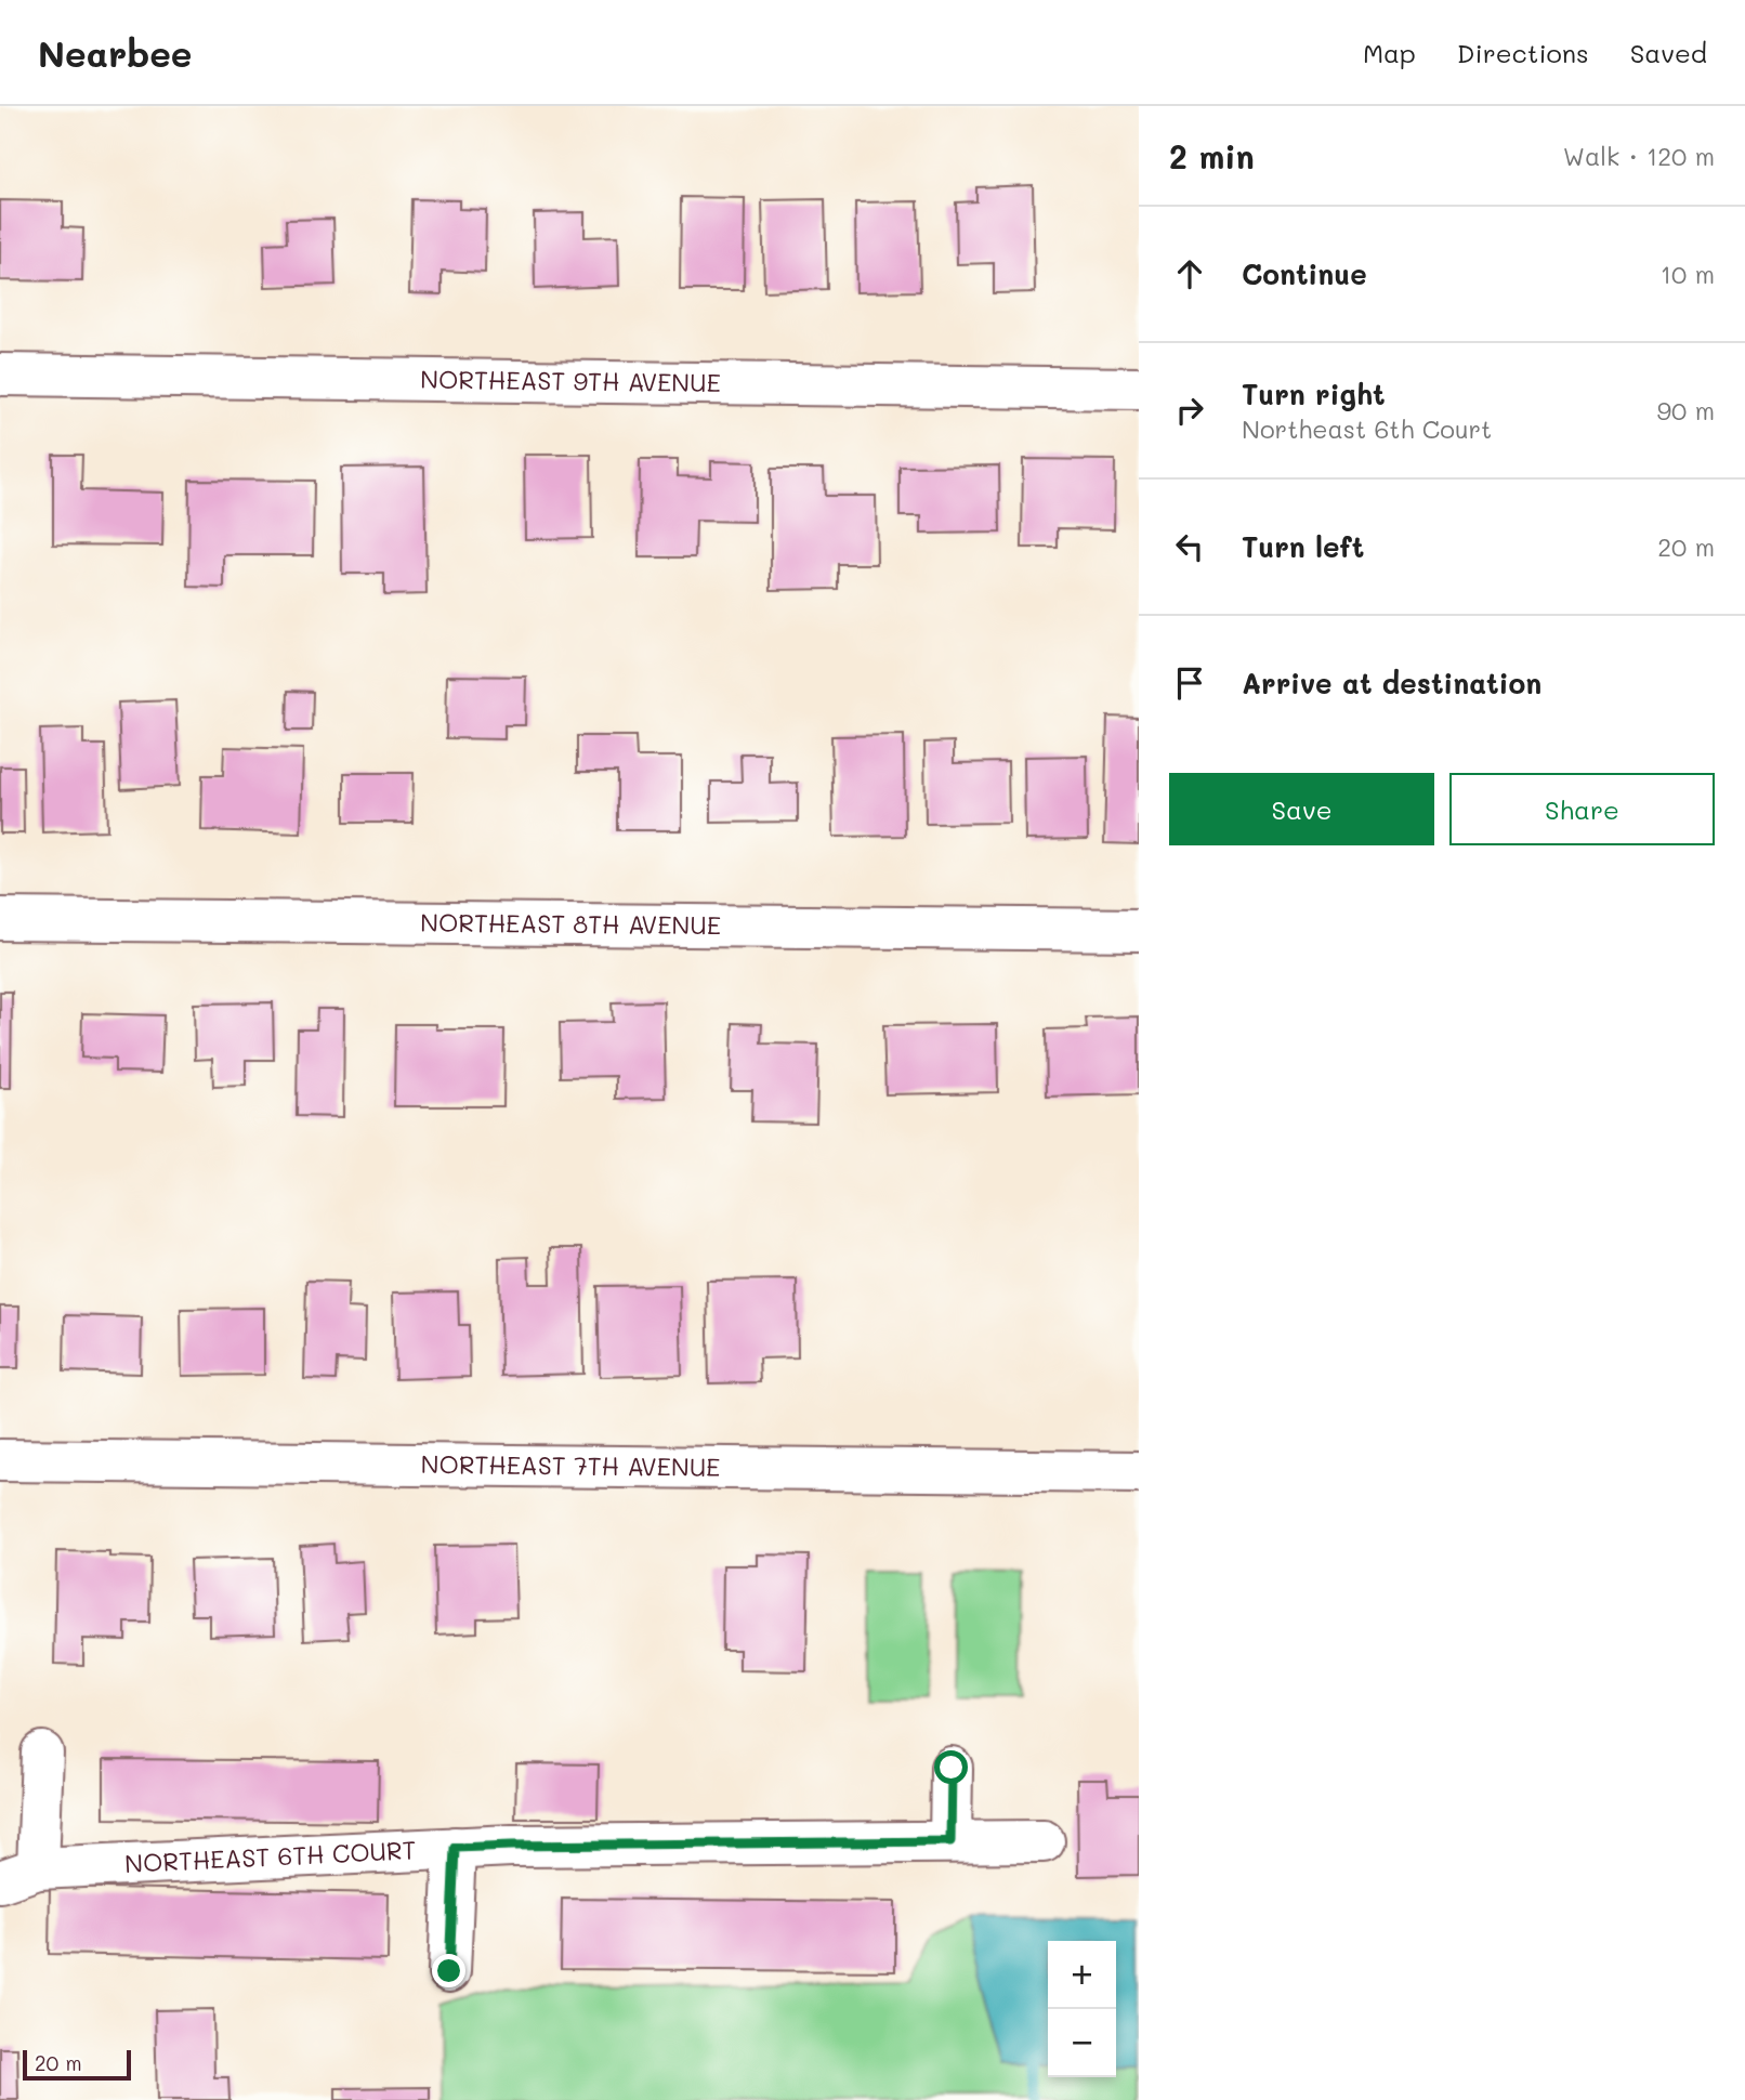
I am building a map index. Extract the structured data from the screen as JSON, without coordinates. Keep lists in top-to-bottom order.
{
  "streets": {
    "street": [
      "NORTHEAST 9TH AVENUE",
      "NORTHEAST 8TH AVENUE",
      "NORTHEAST 7TH AVENUE",
      "NORTHEAST 6TH COURT"
    ]
  },
  "scale_bar": "20 m",
  "page": {
    "header": "Nearbee",
    "nav": ["Map", "Directions", "Saved"],
    "heading": ["2 min", "Walk · 120 m"],
    "list": [
      ["Continue", "10 m"],
      ["Turn right", "Northeast 6th Court", "90 m"],
      ["Turn left", "20 m"],
      "Arrive at destination"
    ],
    "buttons": ["Save", "Share"],
    "map_buttons": ["+", "−"],
    "scale": "20 m"
  }
}
